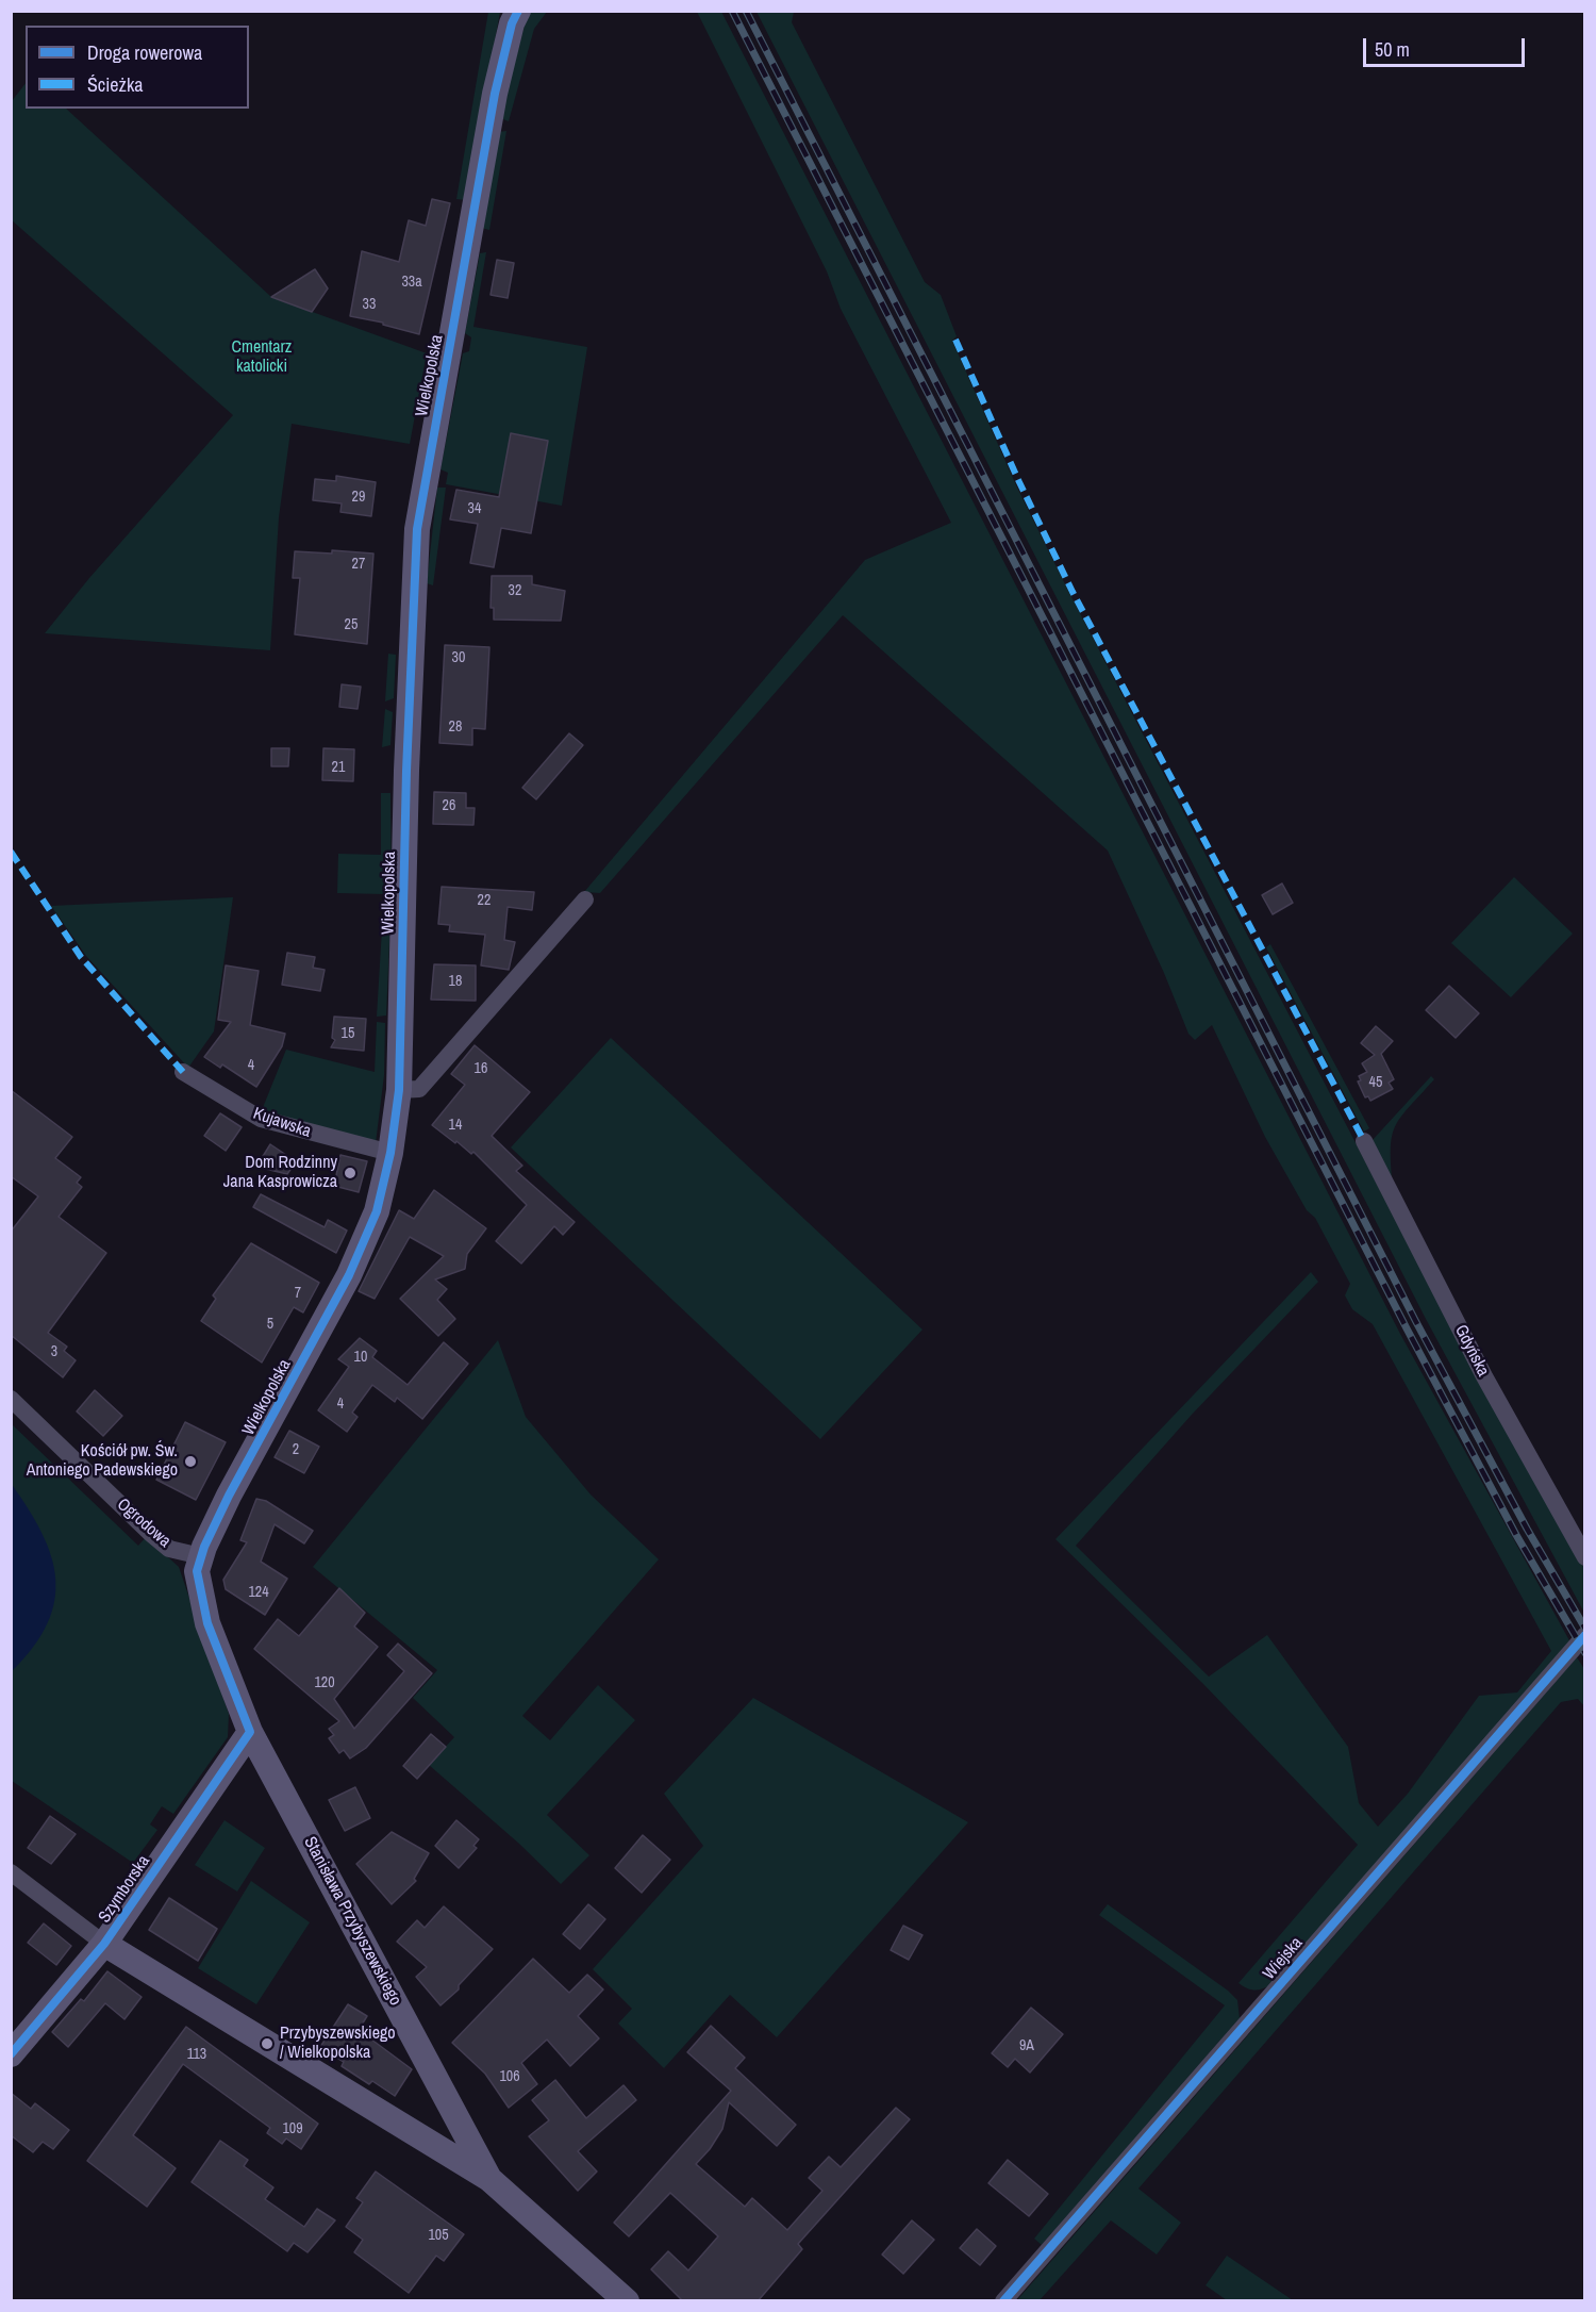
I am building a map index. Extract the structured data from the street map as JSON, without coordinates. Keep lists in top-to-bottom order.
{
  "streets": {
    "street": [
      "Wielkopolska",
      "Kujawska",
      "Gdyńska",
      "Ogrodowa",
      "Szymborska",
      "Stanisława Przybyszewskiego",
      "Wiejska"
    ]
  },
  "crossings": [
    ["Wielkopolska", "Kujawska"],
    ["Wielkopolska", "Ogrodowa"],
    ["Wielkopolska", "Szymborska"],
    ["Wielkopolska", "Stanisława Przybyszewskiego"],
    ["Szymborska", "Stanisława Przybyszewskiego"]
  ],
  "parks": ["Cmentarz katolicki"],
  "places": ["Dom Rodzinny Jana Kasprowicza", "Kościół pw. Św. Antoniego Padewskiego", "Przybyszewskiego / Wielkopolska"],
  "house_numbers": [
    "33a",
    "33",
    "29",
    "34",
    "27",
    "32",
    "25",
    "30",
    "28",
    "21",
    "26",
    "22",
    "18",
    "15",
    "4",
    "16",
    "45",
    "14",
    "7",
    "5",
    "3",
    "10",
    "4",
    "2",
    "124",
    "120",
    "9A",
    "113",
    "106",
    "109",
    "105"
  ],
  "legend": ["Droga rowerowa", "Ścieżka"],
  "scale_bar": "50 m"
}
